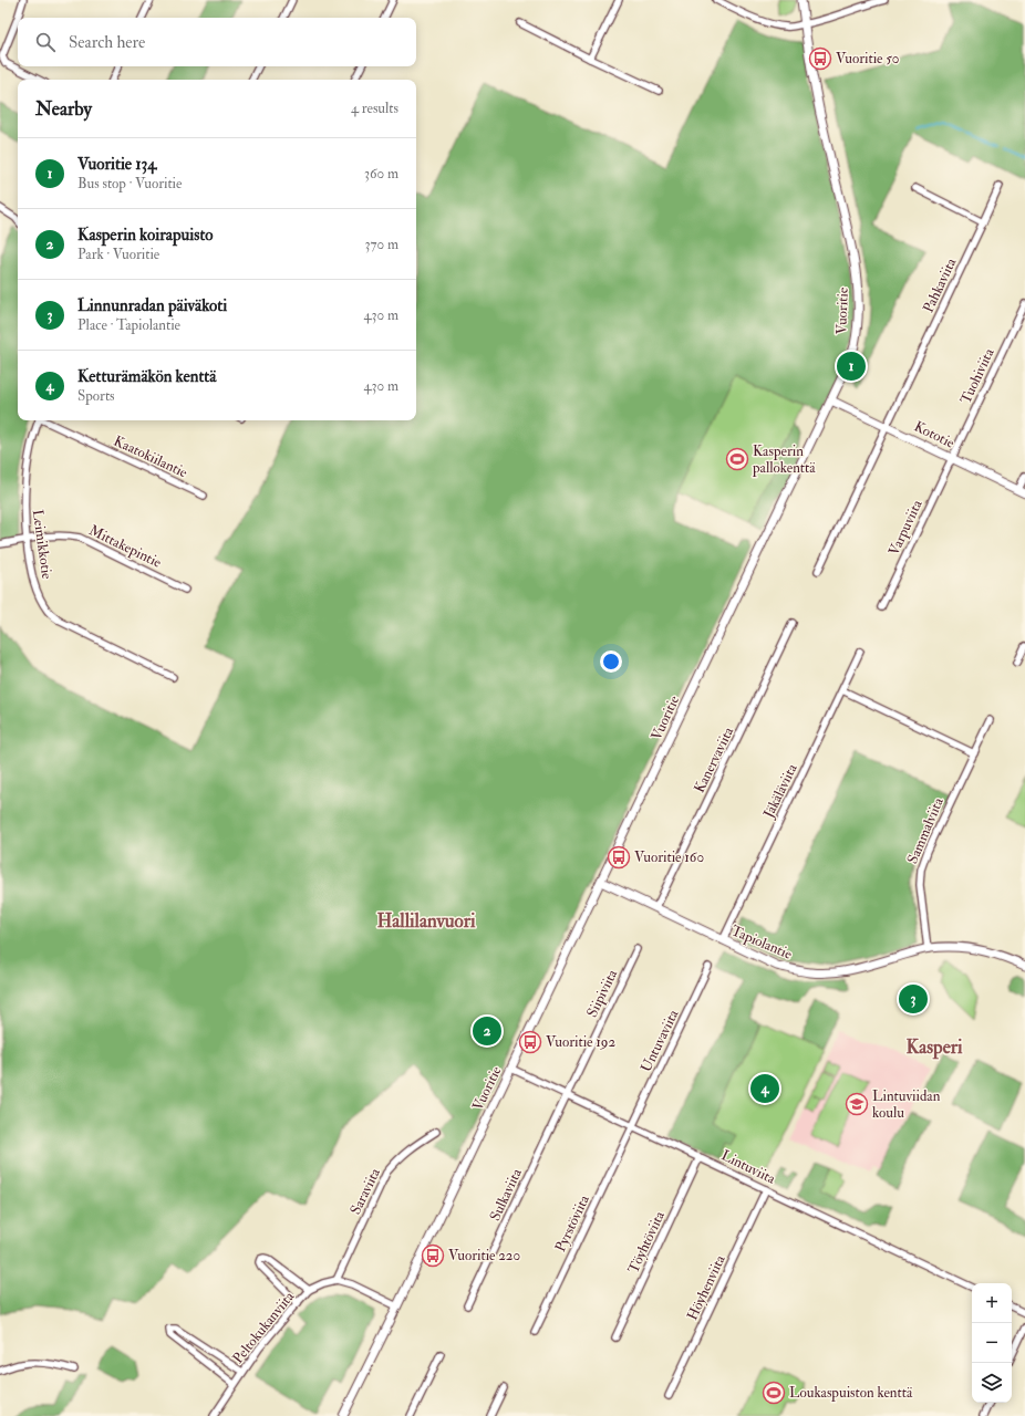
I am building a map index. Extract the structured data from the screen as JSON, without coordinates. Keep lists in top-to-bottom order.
{
  "streets": {
    "street": [
      "Pahkaviita",
      "Vuoritie",
      "Tuohiviita",
      "Kototie",
      "Kaatokiilantie",
      "Varpuviita",
      "Leimikkotie",
      "Mittakepintie",
      "Kanervaviita",
      "Jäkäläviita",
      "Sammalviita",
      "Tapiolantie",
      "Siipiviita",
      "Untuvaviita",
      "Lintuviita",
      "Saraviita",
      "Sulkaviita",
      "Pyrstöviita",
      "Töyhtöviita",
      "Höyhenviita",
      "Peltokukanviita"
    ]
  },
  "crossings": [
    ["Pahkaviita", "Kototie"],
    ["Vuoritie", "Kototie"],
    ["Vuoritie", "Tapiolantie"],
    ["Vuoritie", "Lintuviita"],
    ["Tuohiviita", "Kototie"],
    ["Tuohiviita", "Varpuviita"],
    ["Kototie", "Varpuviita"],
    ["Leimikkotie", "Mittakepintie"],
    ["Kanervaviita", "Tapiolantie"],
    ["Jäkäläviita", "Tapiolantie"],
    ["Sammalviita", "Tapiolantie"],
    ["Siipiviita", "Lintuviita"],
    ["Siipiviita", "Sulkaviita"],
    ["Untuvaviita", "Lintuviita"],
    ["Untuvaviita", "Pyrstöviita"],
    ["Lintuviita", "Sulkaviita"],
    ["Lintuviita", "Pyrstöviita"],
    ["Lintuviita", "Töyhtöviita"],
    ["Lintuviita", "Höyhenviita"],
    ["Saraviita", "Peltokukanviita"]
  ],
  "districts": ["Hallilanvuori", "Kasperi"],
  "places": {
    "bus stop": [
      "Vuoritie 50",
      "Vuoritie 160",
      "Vuoritie 192",
      "Vuoritie 220"
    ],
    "sports": ["Kasperin pallokenttä", "Loukaspuiston kenttä"],
    "school or university": ["Lintuviidan koulu"]
  },
  "page": {
    "search": "Search here",
    "heading": ["Nearby", "4 results"],
    "list": [
      {
        "mark": "1",
        "name": "Vuoritie 134",
        "note": "Bus stop · Vuoritie",
        "value": "360 m"
      },
      {
        "mark": "2",
        "name": "Kasperin koirapuisto",
        "note": "Park · Vuoritie",
        "value": "370 m"
      },
      {
        "mark": "3",
        "name": "Linnunradan päiväkoti",
        "note": "Place · Tapiolantie",
        "value": "430 m"
      },
      {
        "mark": "4",
        "name": "Ketturämäkön kenttä",
        "note": "Sports",
        "value": "430 m"
      }
    ],
    "pins": [
      "1",
      "3",
      "2",
      "4"
    ],
    "map_buttons": ["+", "−"]
  }
}
